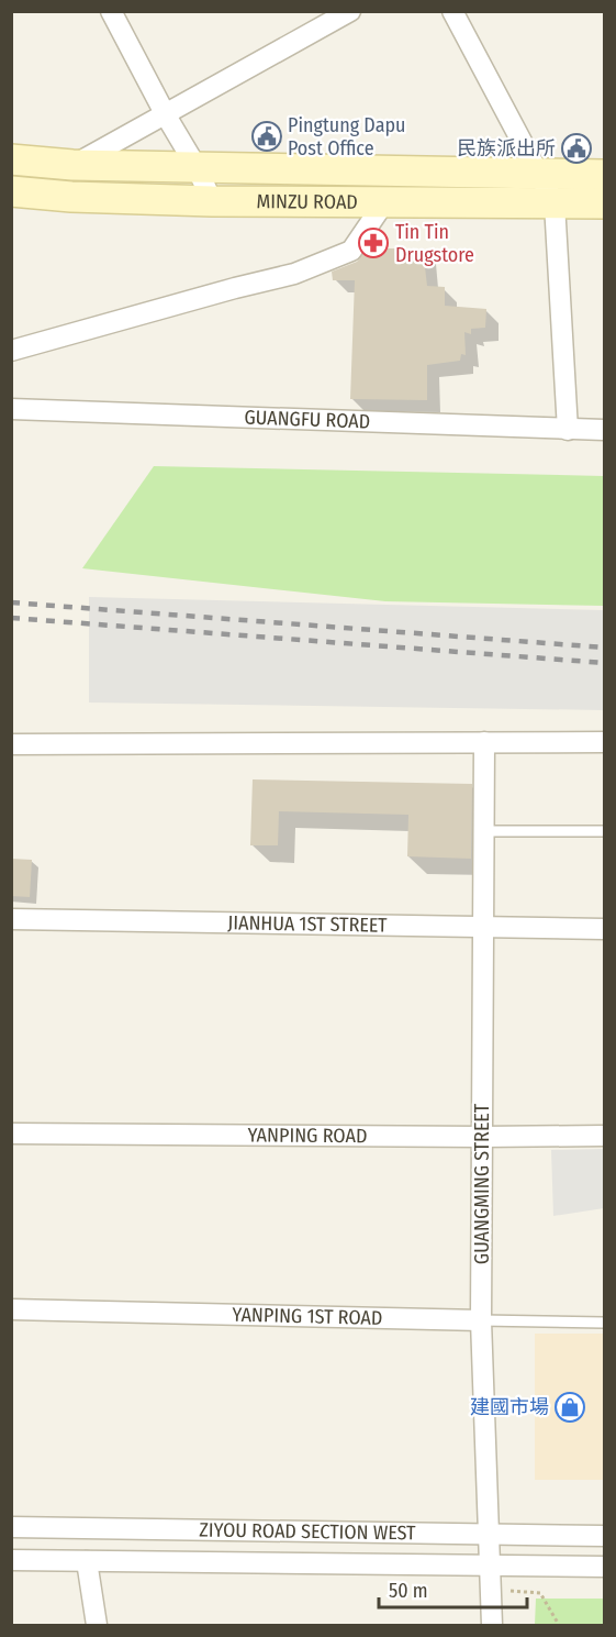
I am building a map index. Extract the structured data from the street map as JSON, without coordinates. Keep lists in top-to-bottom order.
{
  "streets": {
    "street": [
      "MINZU ROAD",
      "GUANGFU ROAD",
      "JIANHUA 1ST STREET",
      "YANPING ROAD",
      "GUANGMING STREET",
      "YANPING 1ST ROAD",
      "ZIYOU ROAD SECTION WEST"
    ]
  },
  "crossings": [
    ["JIANHUA 1ST STREET", "GUANGMING STREET"],
    ["YANPING ROAD", "GUANGMING STREET"],
    ["GUANGMING STREET", "YANPING 1ST ROAD"],
    ["GUANGMING STREET", "ZIYOU ROAD SECTION WEST"]
  ],
  "places": {
    "public building": ["Pingtung Dapu Post Office", "民族派出所"],
    "pharmacy": ["Tin Tin Drugstore"],
    "shop": ["建國市場"]
  },
  "scale_bar": "50 m"
}
